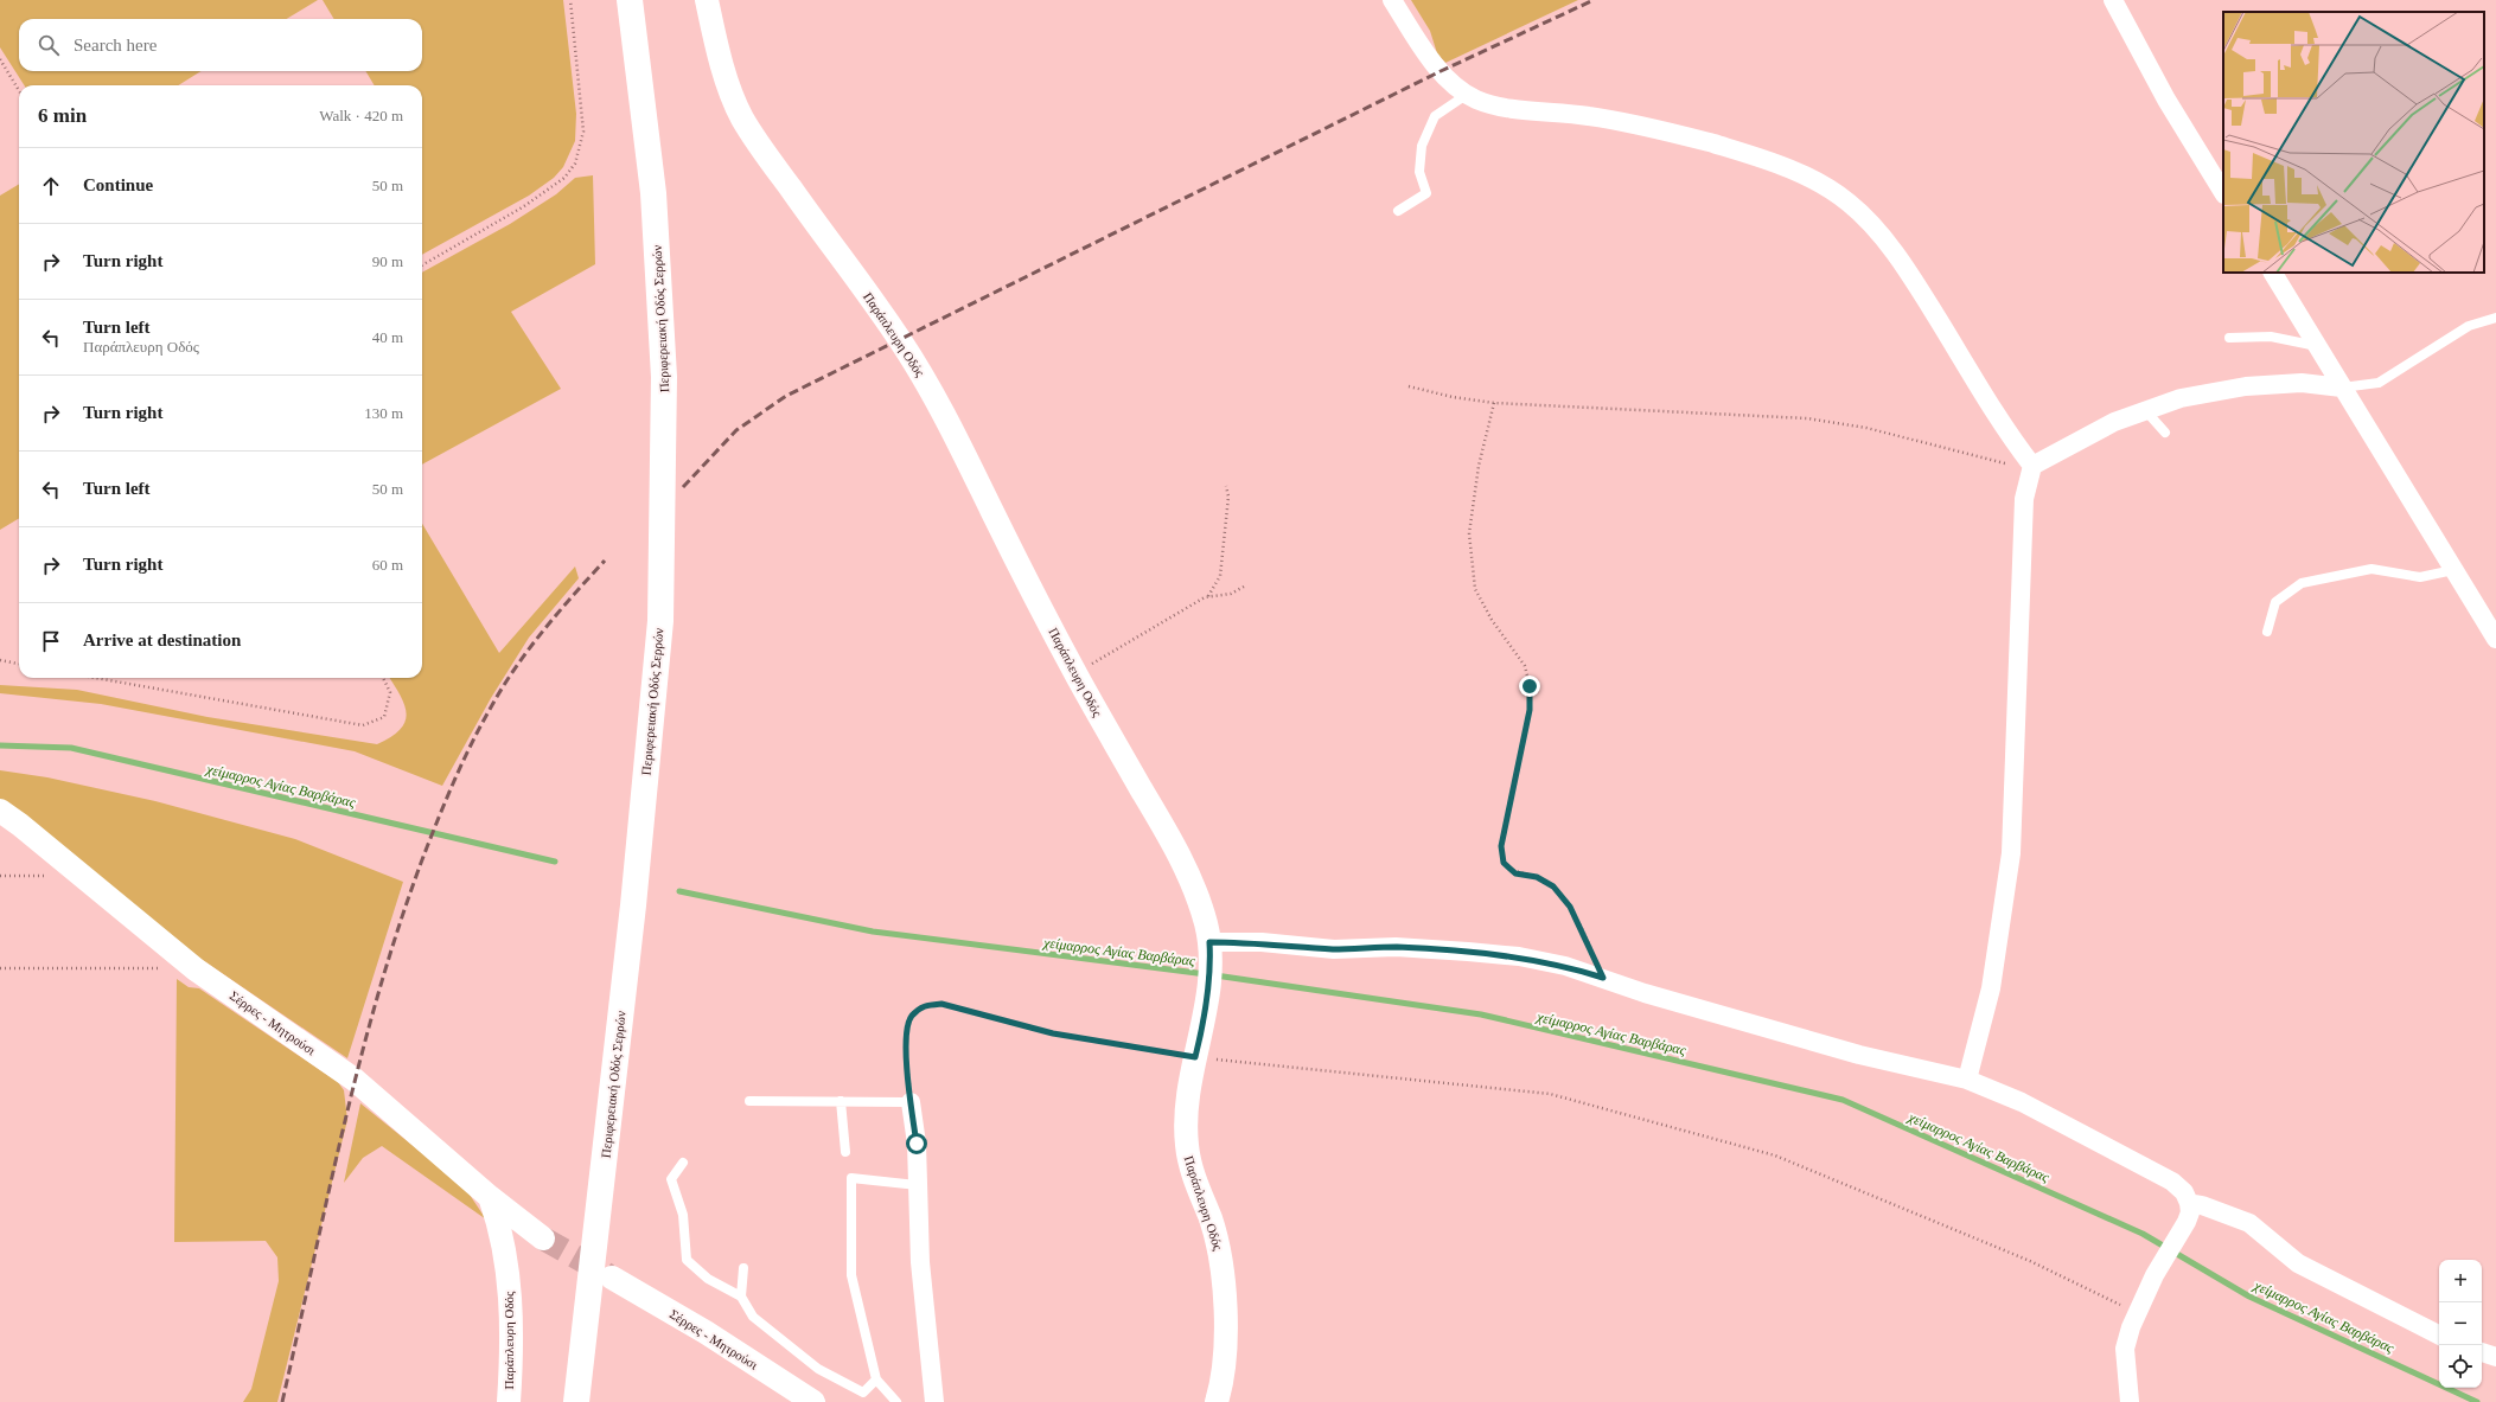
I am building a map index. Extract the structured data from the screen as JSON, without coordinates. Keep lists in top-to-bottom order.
{
  "streets": {
    "main road": ["Περιφερειακή Οδός Σερρών"],
    "street": ["Παράπλευρη Οδός", "Σέρρες - Μητρούσι"]
  },
  "crossings": [
    ["Παράπλευρη Οδός", "Σέρρες - Μητρούσι"]
  ],
  "water": ["χείμαρρος Αγίας Βαρβάρας"],
  "page": {
    "search": "Search here",
    "heading": ["6 min", "Walk · 420 m"],
    "list": [
      ["Continue", "50 m"],
      ["Turn right", "90 m"],
      ["Turn left", "Παράπλευρη Οδός", "40 m"],
      ["Turn right", "130 m"],
      ["Turn left", "50 m"],
      ["Turn right", "60 m"],
      "Arrive at destination"
    ],
    "map_buttons": ["+", "−"]
  }
}
